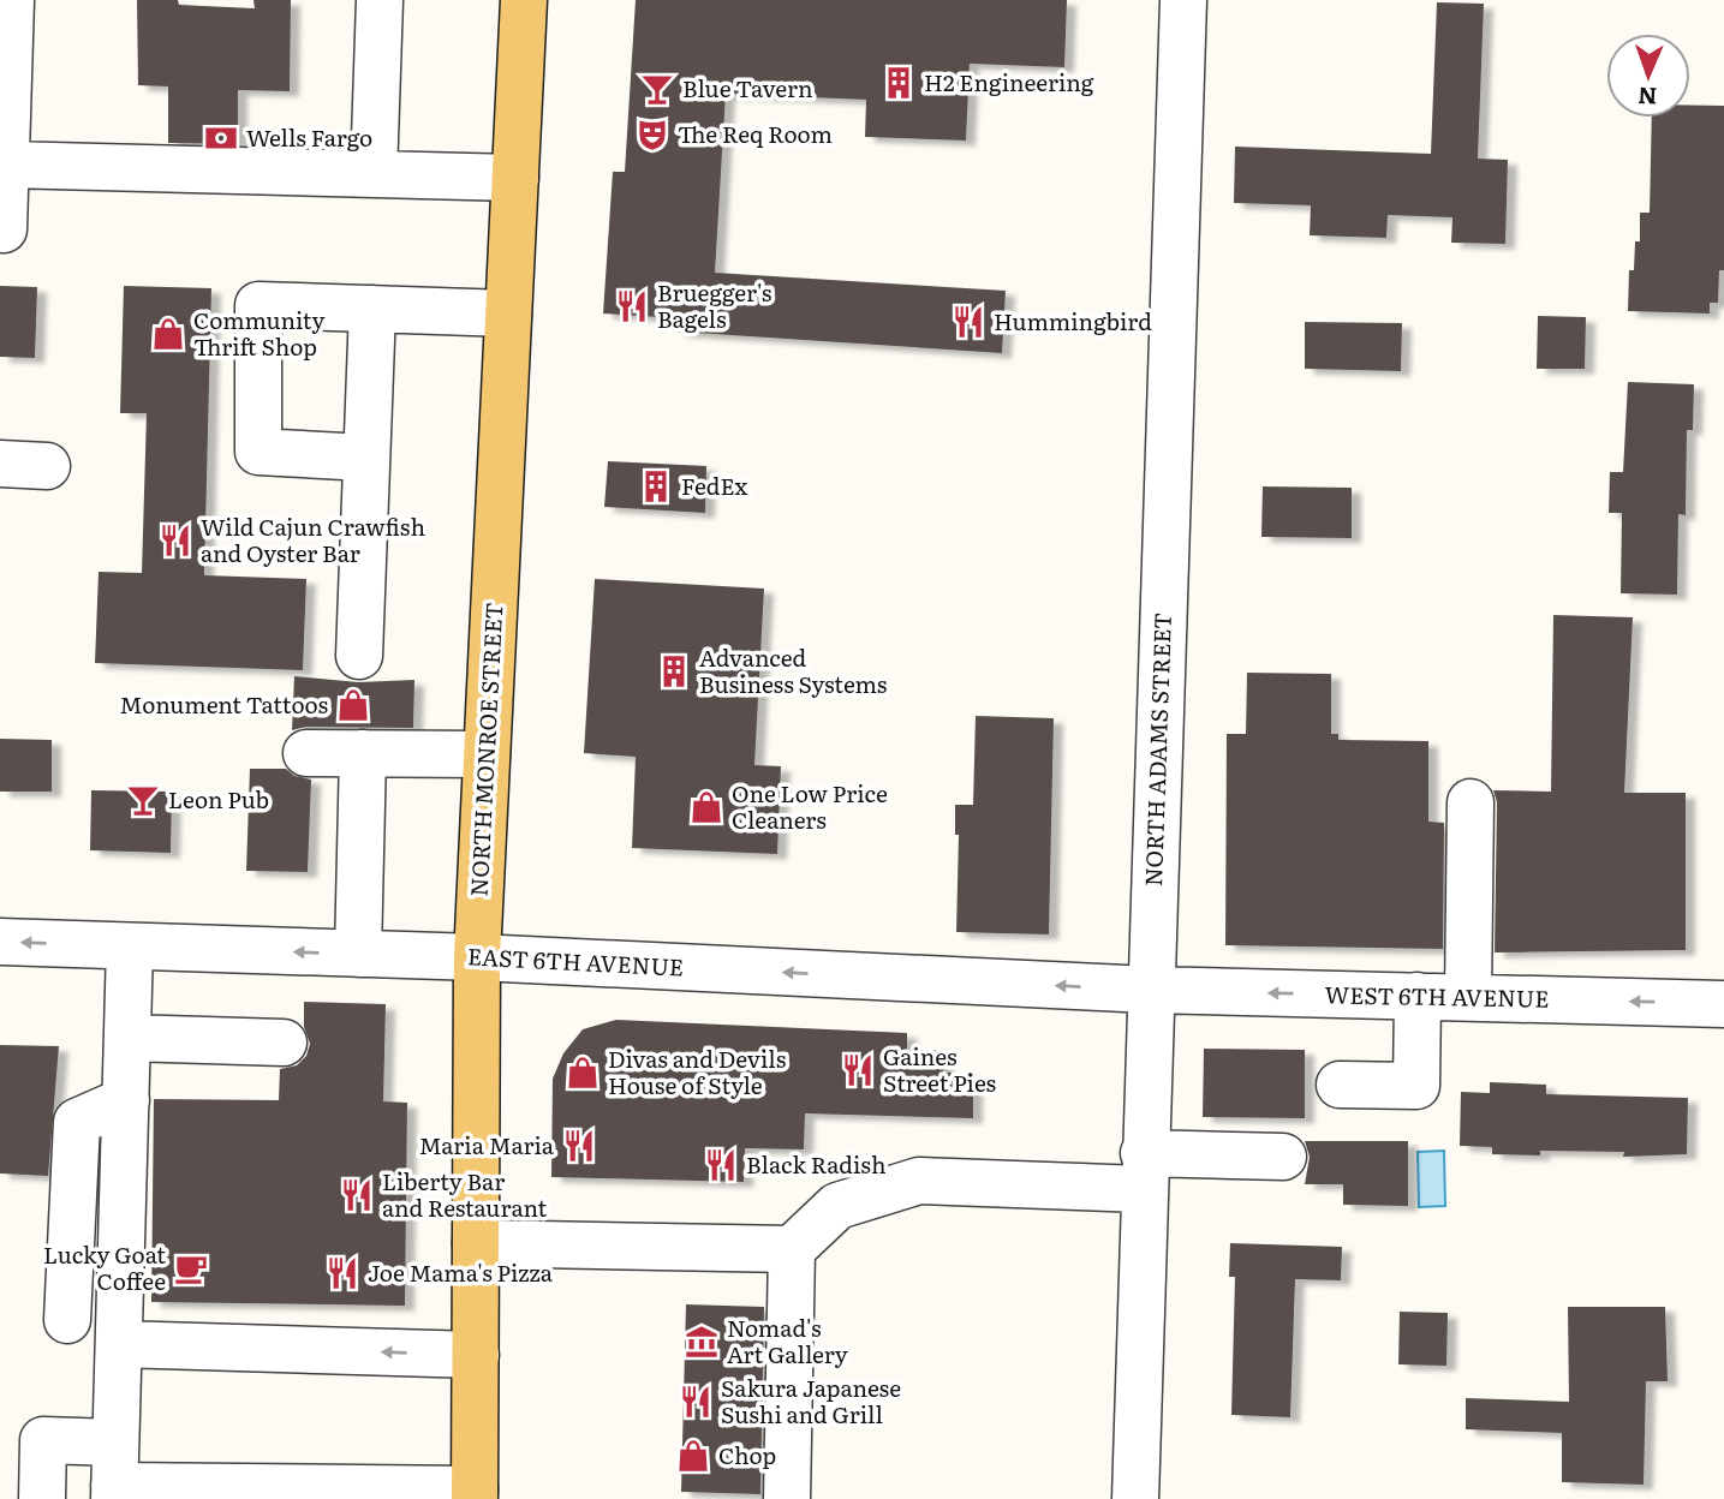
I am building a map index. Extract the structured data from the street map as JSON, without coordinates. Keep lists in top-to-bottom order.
{
  "streets": {
    "main road": ["NORTH MONROE STREET"],
    "street": ["NORTH ADAMS STREET", "EAST 6TH AVENUE", "WEST 6TH AVENUE"]
  },
  "crossings": [
    ["NORTH MONROE STREET", "EAST 6TH AVENUE"],
    ["NORTH ADAMS STREET", "EAST 6TH AVENUE"],
    ["NORTH ADAMS STREET", "WEST 6TH AVENUE"],
    ["EAST 6TH AVENUE", "WEST 6TH AVENUE"]
  ],
  "one_way": ["WEST 6TH AVENUE"],
  "places": {
    "building": ["H2 Engineering", "FedEx", "Advanced Business Systems"],
    "bar": ["Blue Tavern", "Leon Pub"],
    "theatre": ["The Req Room"],
    "bank": ["Wells Fargo"],
    "restaurant": [
      "Bruegger's Bagels",
      "Hummingbird",
      "Wild Cajun Crawfish and Oyster Bar",
      "Gaines Street Pies",
      "Maria Maria",
      "Black Radish",
      "Liberty Bar and Restaurant",
      "Joe Mama's Pizza",
      "Sakura Japanese Sushi and Grill"
    ],
    "shop": [
      "Community Thrift Shop",
      "Monument Tattoos",
      "One Low Price Cleaners",
      "Divas and Devils House of Style",
      "Chop"
    ],
    "cafe": ["Lucky Goat Coffee"],
    "museum": ["Nomad's Art Gallery"]
  },
  "north": "bottom"
}
